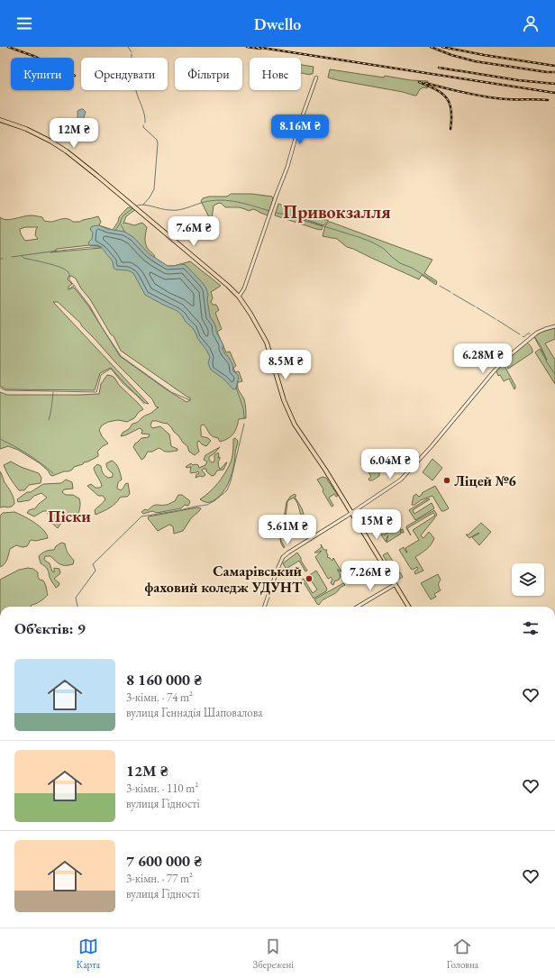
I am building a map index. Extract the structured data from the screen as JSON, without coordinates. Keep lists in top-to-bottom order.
{
  "districts": ["Привокзалля", "Піски"],
  "places": ["Ліцей №6", "Самарівський фаховий коледж УДУНТ"],
  "page": {
    "header": "Dwello",
    "chip": [
      "Купити",
      "Орендувати",
      "Фільтри",
      "Нове"
    ],
    "price": [
      "8.16M ₴",
      "12M ₴",
      "7.6M ₴",
      "6.28M ₴",
      "8.5M ₴",
      "6.04M ₴",
      "15M ₴",
      "5.61M ₴",
      "7.26M ₴"
    ],
    "heading": "Об’єктів: 9",
    "list": [
      {
        "name": "8 160 000 ₴",
        "note": "3-кімн. · 74 m² · вулиця Геннадія Шаповалова"
      },
      {
        "name": "12M ₴",
        "note": "3-кімн. · 110 m² · вулиця Гідності"
      },
      {
        "name": "7 600 000 ₴",
        "note": "3-кімн. · 77 m² · вулиця Гідності"
      }
    ],
    "tabs": ["Карта", "Збережені", "Головна"]
  }
}
